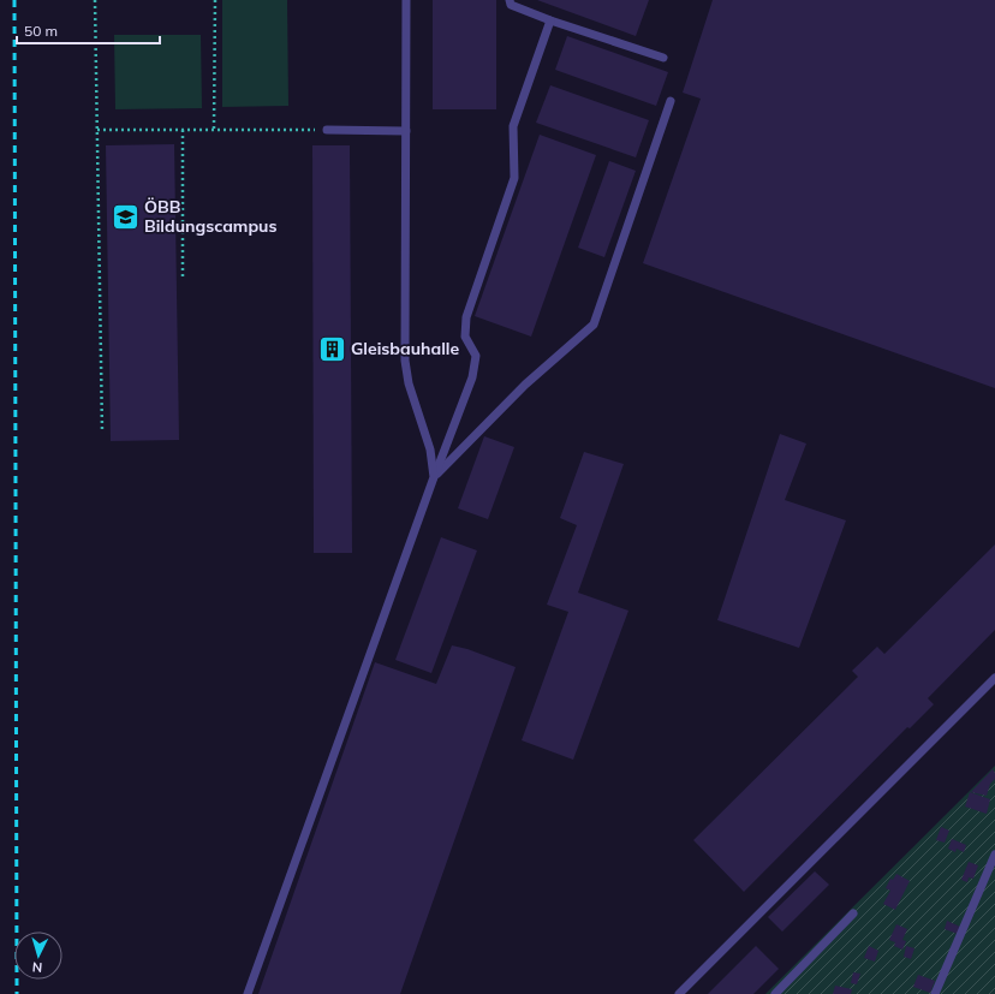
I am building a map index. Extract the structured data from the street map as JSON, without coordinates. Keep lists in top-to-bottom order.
{
  "places": {
    "school or university": ["ÖBB Bildungscampus"],
    "building": ["Gleisbauhalle"]
  },
  "scale_bar": "50 m",
  "north": "bottom"
}
